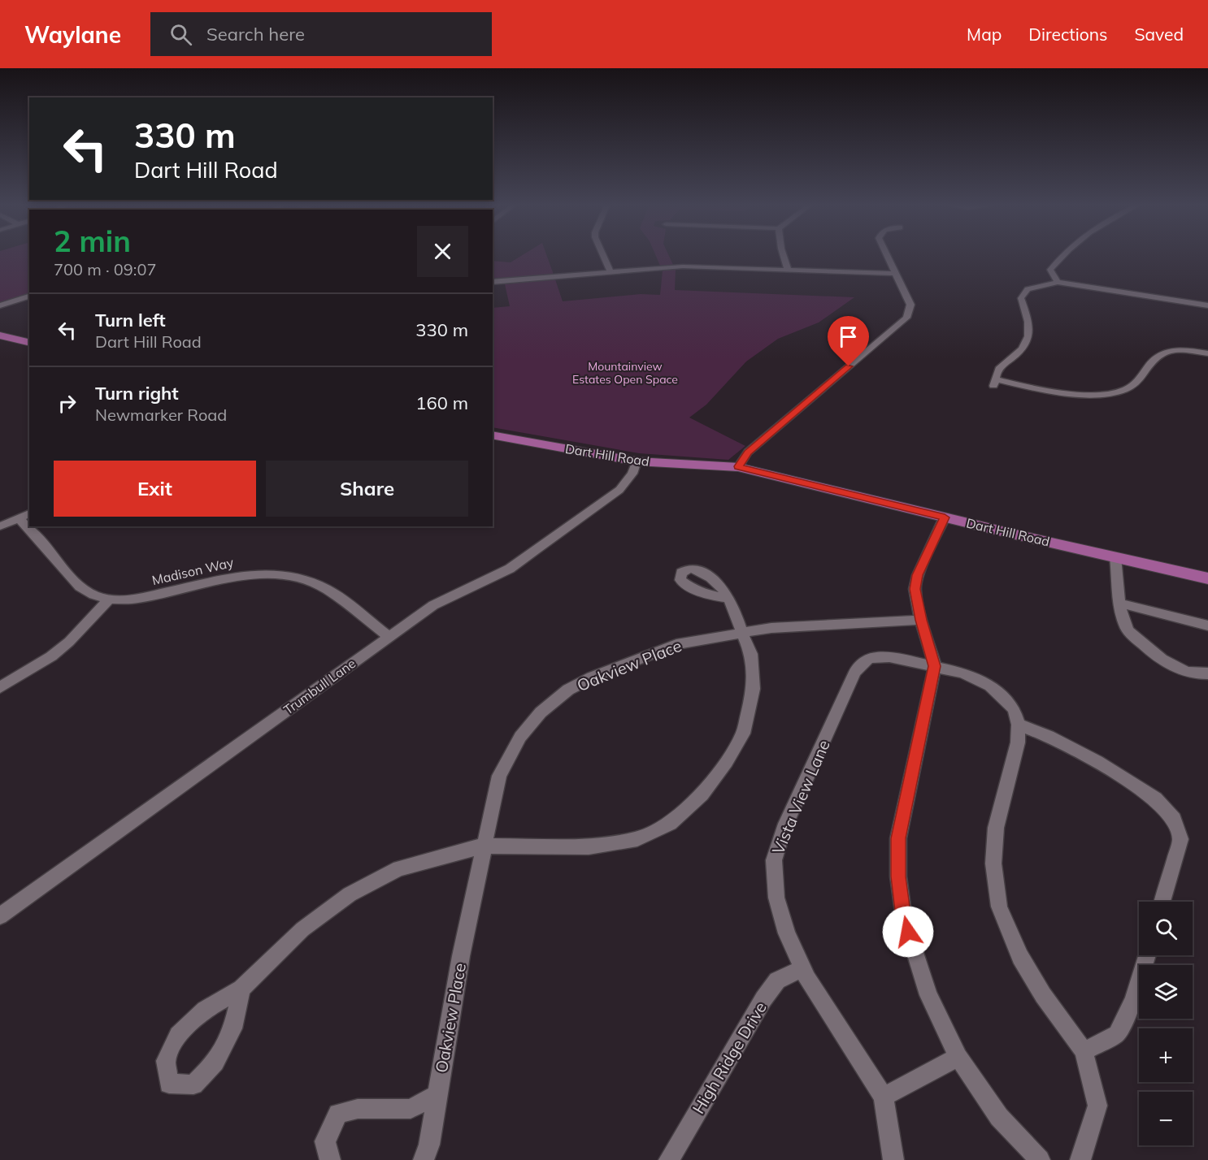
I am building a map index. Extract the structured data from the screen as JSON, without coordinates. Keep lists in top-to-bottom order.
{
  "streets": {
    "main road": ["Dart Hill Road"],
    "street": [
      "Madison Way",
      "Oakview Place",
      "Trumbull Lane",
      "Vista View Lane",
      "High Ridge Drive"
    ]
  },
  "crossings": [
    ["Dart Hill Road", "Trumbull Lane"],
    ["Madison Way", "Trumbull Lane"],
    ["Vista View Lane", "High Ridge Drive"]
  ],
  "parks": ["Mountainview Estates Open Space"],
  "page": {
    "header": "Waylane",
    "search": "Search here",
    "nav": ["Map", "Directions", "Saved"],
    "turn": ["330 m", "Dart Hill Road"],
    "heading": ["2 min", "700 m · 09:07"],
    "list": [
      {
        "name": "Turn left",
        "note": "Dart Hill Road",
        "value": "330 m"
      },
      {
        "name": "Turn right",
        "note": "Newmarker Road",
        "value": "160 m"
      }
    ],
    "buttons": ["Exit", "Share"],
    "map_buttons": ["+", "−"]
  }
}
